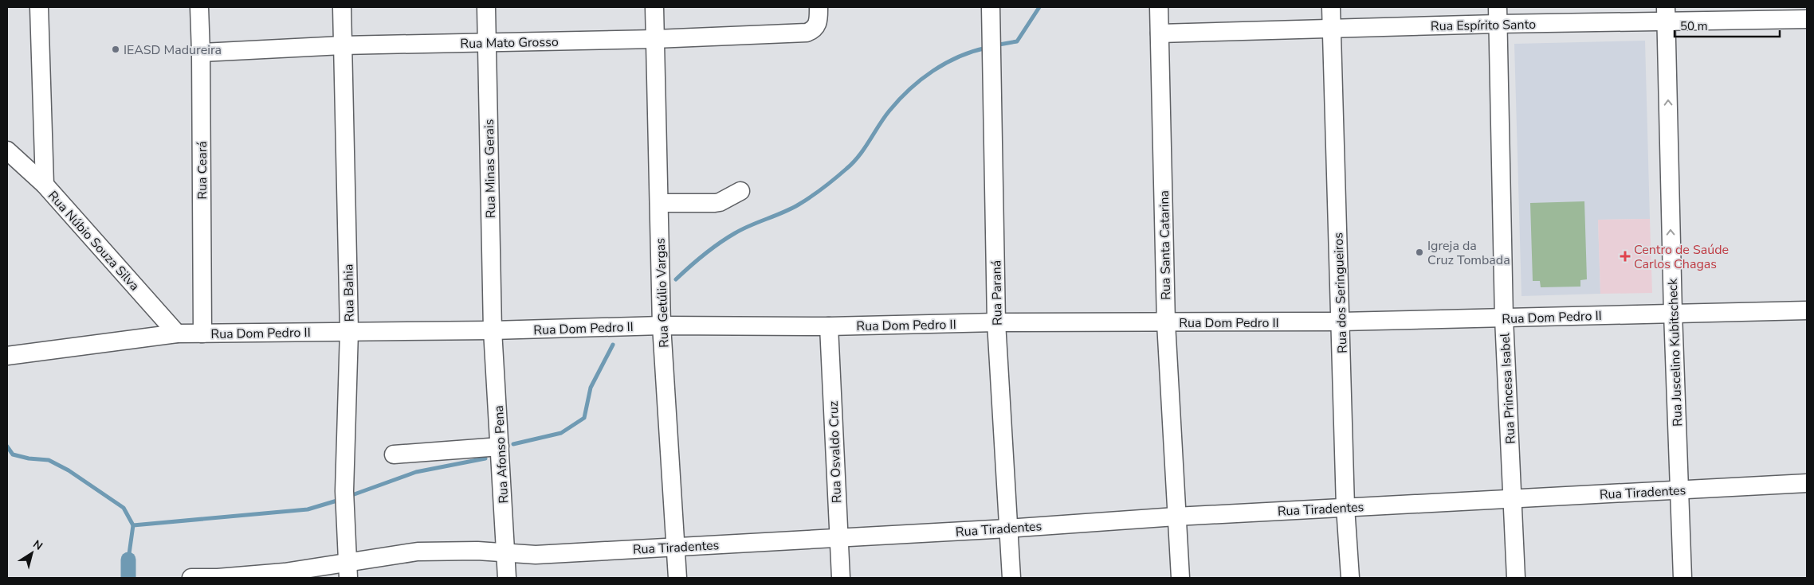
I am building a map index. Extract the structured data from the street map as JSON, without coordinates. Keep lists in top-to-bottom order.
{
  "streets": {
    "street": [
      "Rua Espírito Santo",
      "Rua Mato Grosso",
      "Rua Minas Gerais",
      "Rua Ceará",
      "Rua Núbio Souza Silva",
      "Rua Santa Catarina",
      "Rua Bahia",
      "Rua Getúlio Vargas",
      "Rua Paraná",
      "Rua dos Seringueiros",
      "Rua Dom Pedro II",
      "Rua Juscelino Kubitscheck",
      "Rua Princesa Isabel",
      "Rua Osvaldo Cruz",
      "Rua Afonso Pena",
      "Rua Tiradentes"
    ]
  },
  "crossings": [
    ["Rua Espírito Santo", "Rua Santa Catarina"],
    ["Rua Espírito Santo", "Rua dos Seringueiros"],
    ["Rua Espírito Santo", "Rua Juscelino Kubitscheck"],
    ["Rua Espírito Santo", "Rua Princesa Isabel"],
    ["Rua Mato Grosso", "Rua Minas Gerais"],
    ["Rua Mato Grosso", "Rua Ceará"],
    ["Rua Mato Grosso", "Rua Bahia"],
    ["Rua Mato Grosso", "Rua Getúlio Vargas"],
    ["Rua Minas Gerais", "Rua Dom Pedro II"],
    ["Rua Minas Gerais", "Rua Afonso Pena"],
    ["Rua Ceará", "Rua Dom Pedro II"],
    ["Rua Núbio Souza Silva", "Rua Dom Pedro II"],
    ["Rua Santa Catarina", "Rua Dom Pedro II"],
    ["Rua Santa Catarina", "Rua Tiradentes"],
    ["Rua Bahia", "Rua Dom Pedro II"],
    ["Rua Bahia", "Rua Tiradentes"],
    ["Rua Getúlio Vargas", "Rua Dom Pedro II"],
    ["Rua Getúlio Vargas", "Rua Tiradentes"],
    ["Rua Paraná", "Rua Dom Pedro II"],
    ["Rua Paraná", "Rua Tiradentes"],
    ["Rua dos Seringueiros", "Rua Dom Pedro II"],
    ["Rua dos Seringueiros", "Rua Tiradentes"],
    ["Rua Dom Pedro II", "Rua Juscelino Kubitscheck"],
    ["Rua Dom Pedro II", "Rua Princesa Isabel"],
    ["Rua Dom Pedro II", "Rua Osvaldo Cruz"],
    ["Rua Dom Pedro II", "Rua Afonso Pena"],
    ["Rua Juscelino Kubitscheck", "Rua Tiradentes"],
    ["Rua Princesa Isabel", "Rua Tiradentes"],
    ["Rua Osvaldo Cruz", "Rua Tiradentes"],
    ["Rua Afonso Pena", "Rua Tiradentes"]
  ],
  "one_way": ["Rua Juscelino Kubitscheck"],
  "places": {
    "other": ["IEASD Madureira", "Igreja da Cruz Tombada"],
    "health": ["Centro de Saúde Carlos Chagas"]
  },
  "scale_bar": "50 m",
  "north": "top right"
}
